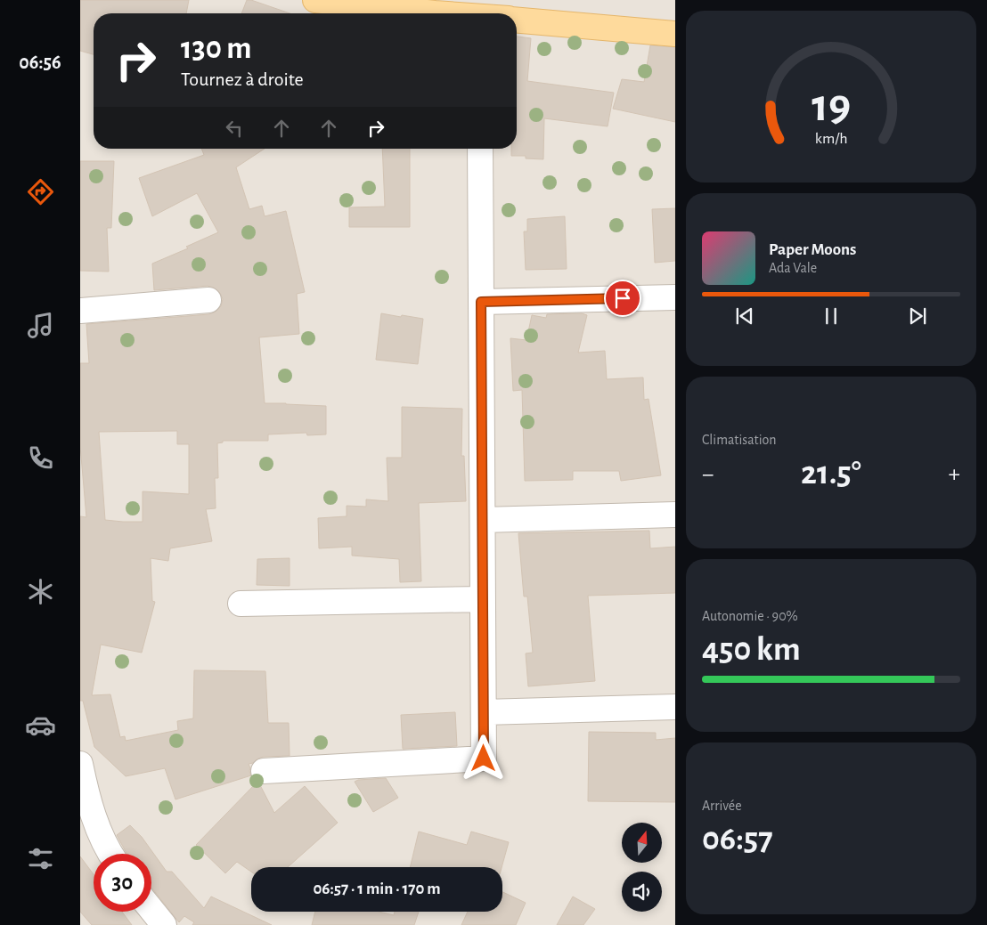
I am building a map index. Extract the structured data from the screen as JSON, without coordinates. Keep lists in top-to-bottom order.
{
  "north": "top",
  "page": {
    "tabs": "06:56",
    "turn": ["130 m", "Tournez à droite"],
    "song": ["Paper Moons", "Ada Vale"],
    "tile": [
      "Climatisation",
      ["Autonomie · 90%", "450 km"],
      ["Arrivée", "06:57"]
    ],
    "heat": ["−", "21.5°", "+"],
    "limit": "30",
    "trip": "06:57 · 1 min · 170 m",
    "gauge": ["19", "km/h"]
  }
}
